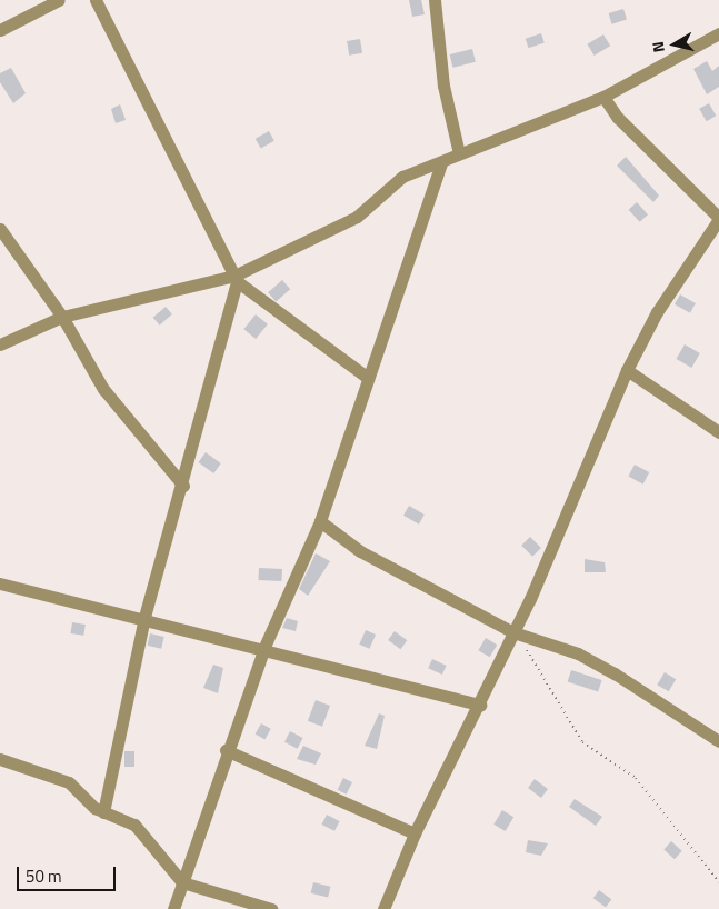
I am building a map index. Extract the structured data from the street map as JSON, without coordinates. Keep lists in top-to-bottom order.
{
  "scale_bar": "50 m",
  "north": "left"
}
